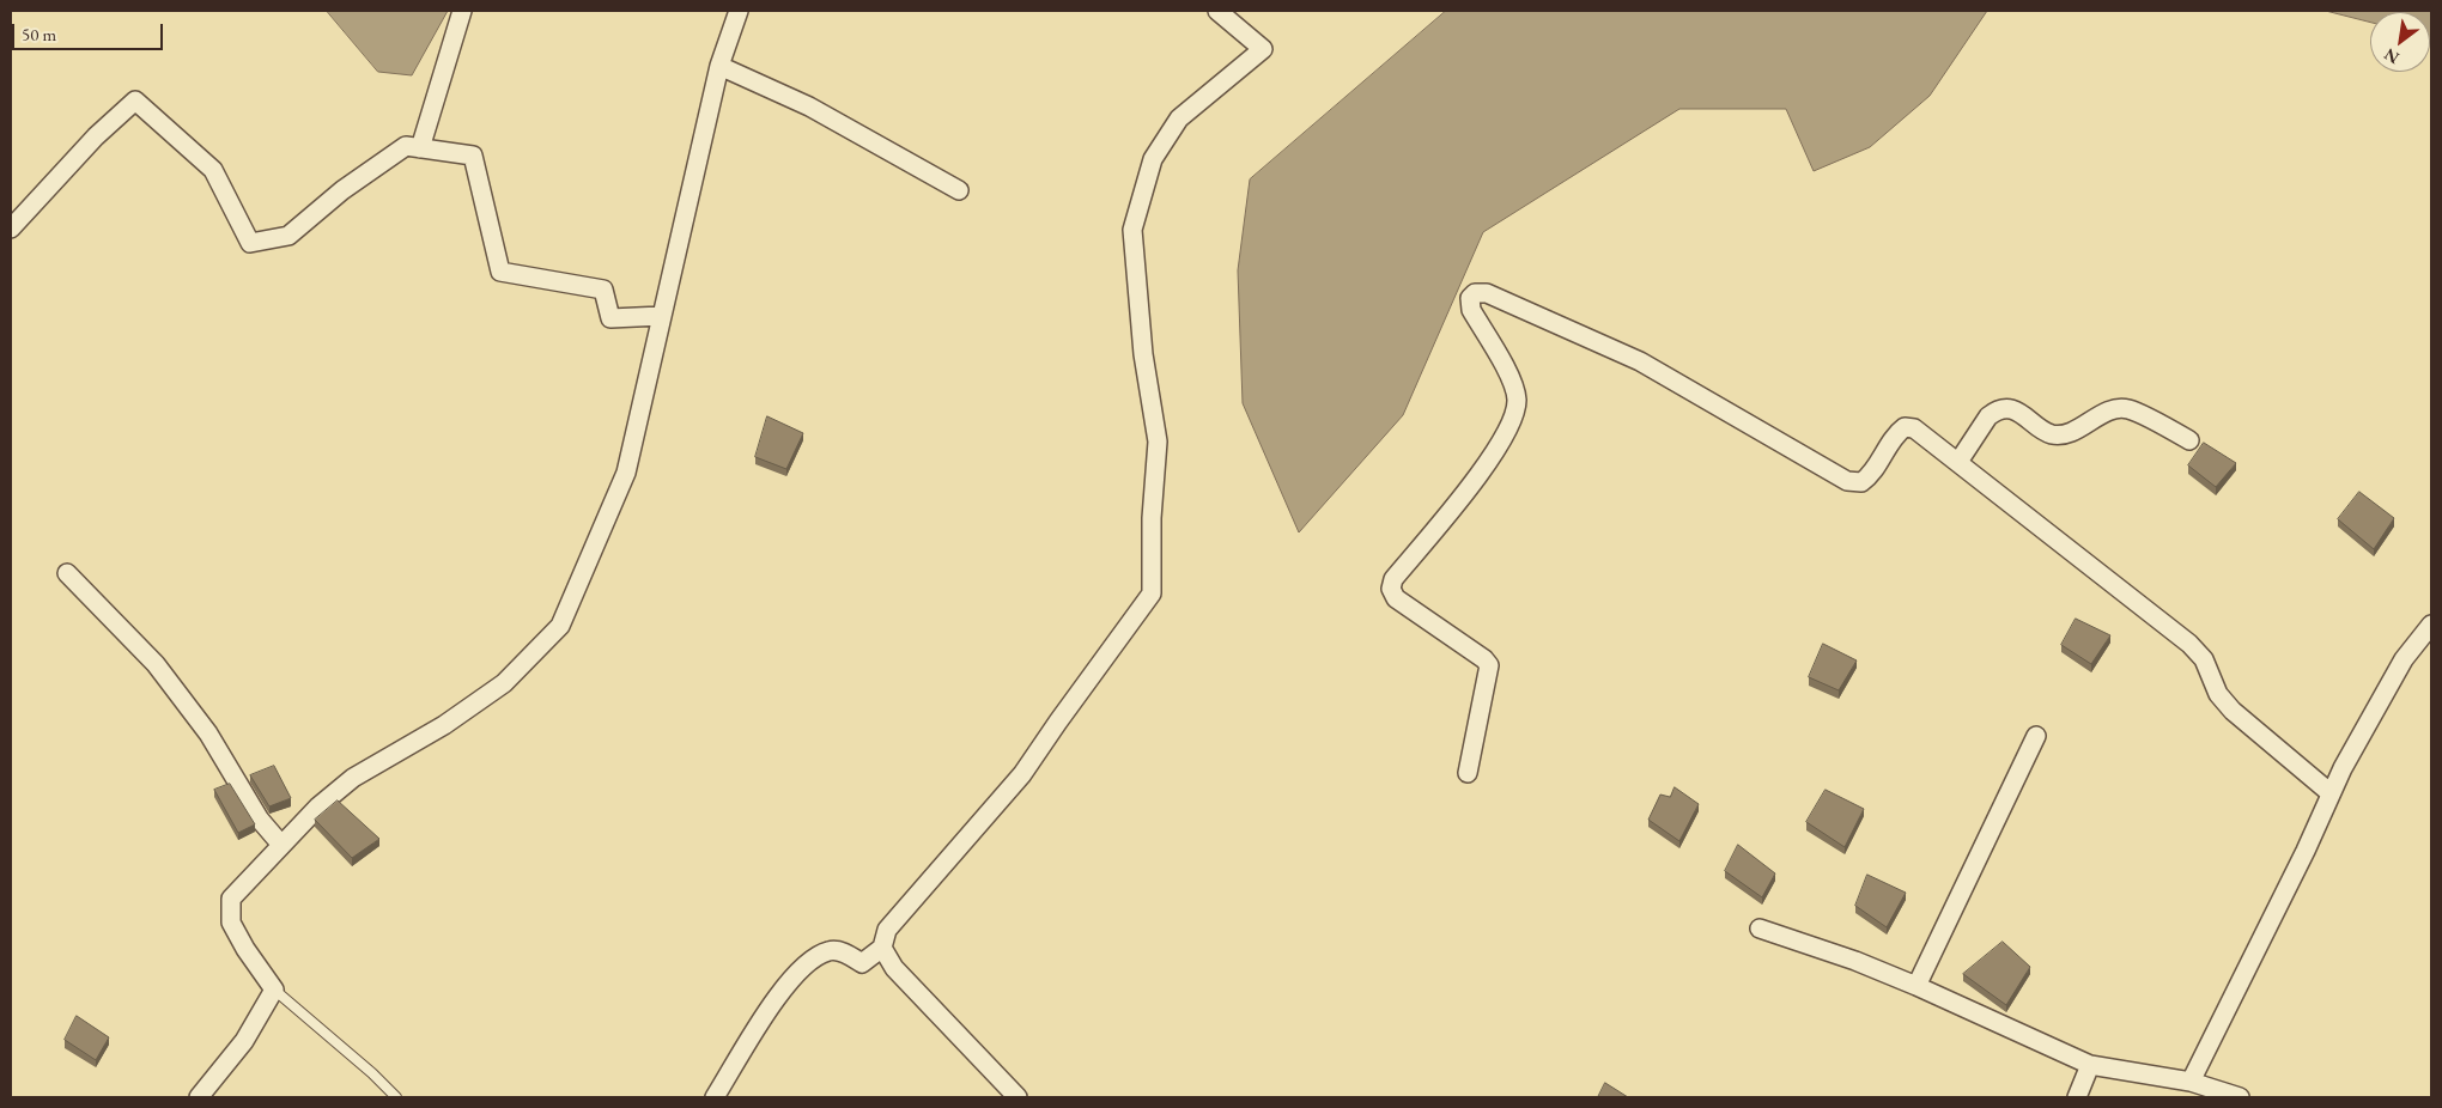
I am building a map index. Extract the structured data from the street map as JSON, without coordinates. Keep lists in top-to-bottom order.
{
  "scale_bar": "50 m",
  "north": "bottom left"
}
